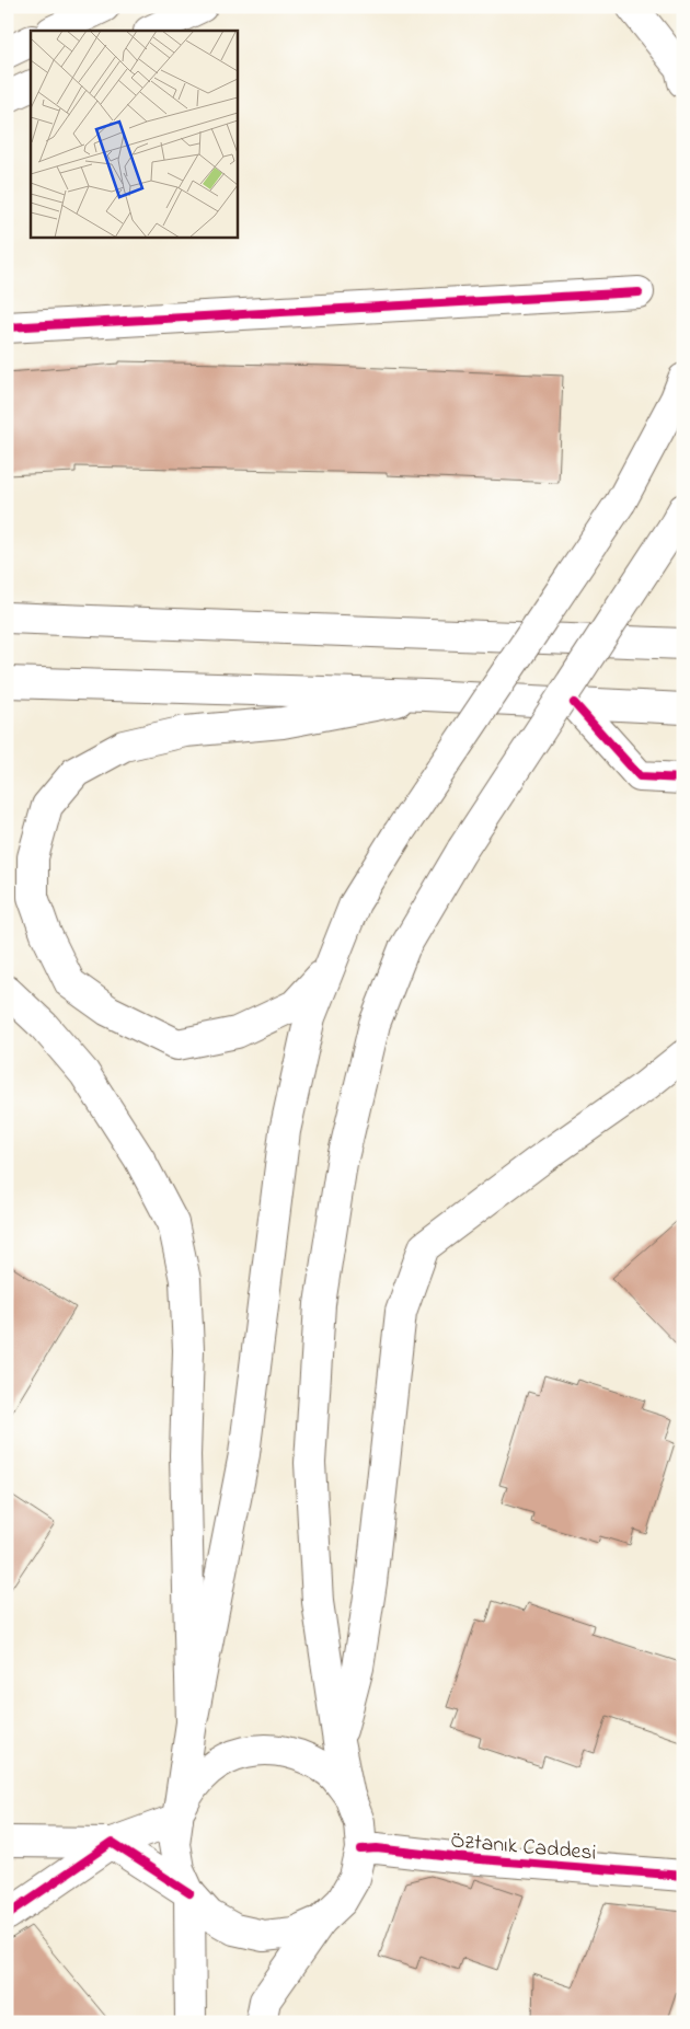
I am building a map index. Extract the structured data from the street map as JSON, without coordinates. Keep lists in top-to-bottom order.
{
  "streets": {
    "main road": ["Öztanık Caddesi"]
  }
}
